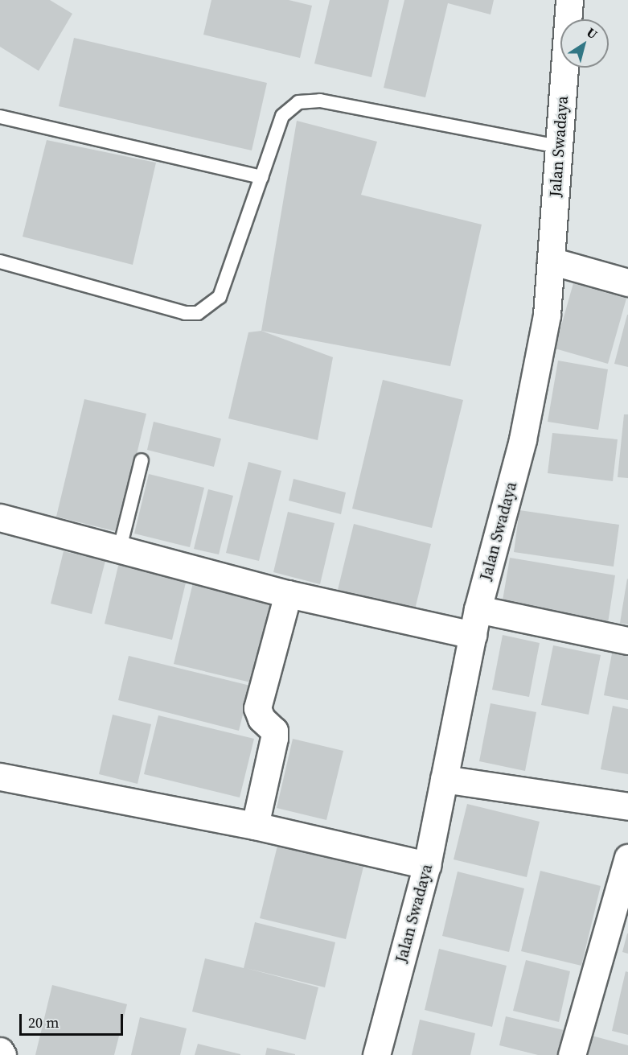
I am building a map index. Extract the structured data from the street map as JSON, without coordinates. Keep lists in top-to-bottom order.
{
  "streets": {
    "street": ["Jalan Swadaya"]
  },
  "scale_bar": "20 m",
  "north": "top right"
}
